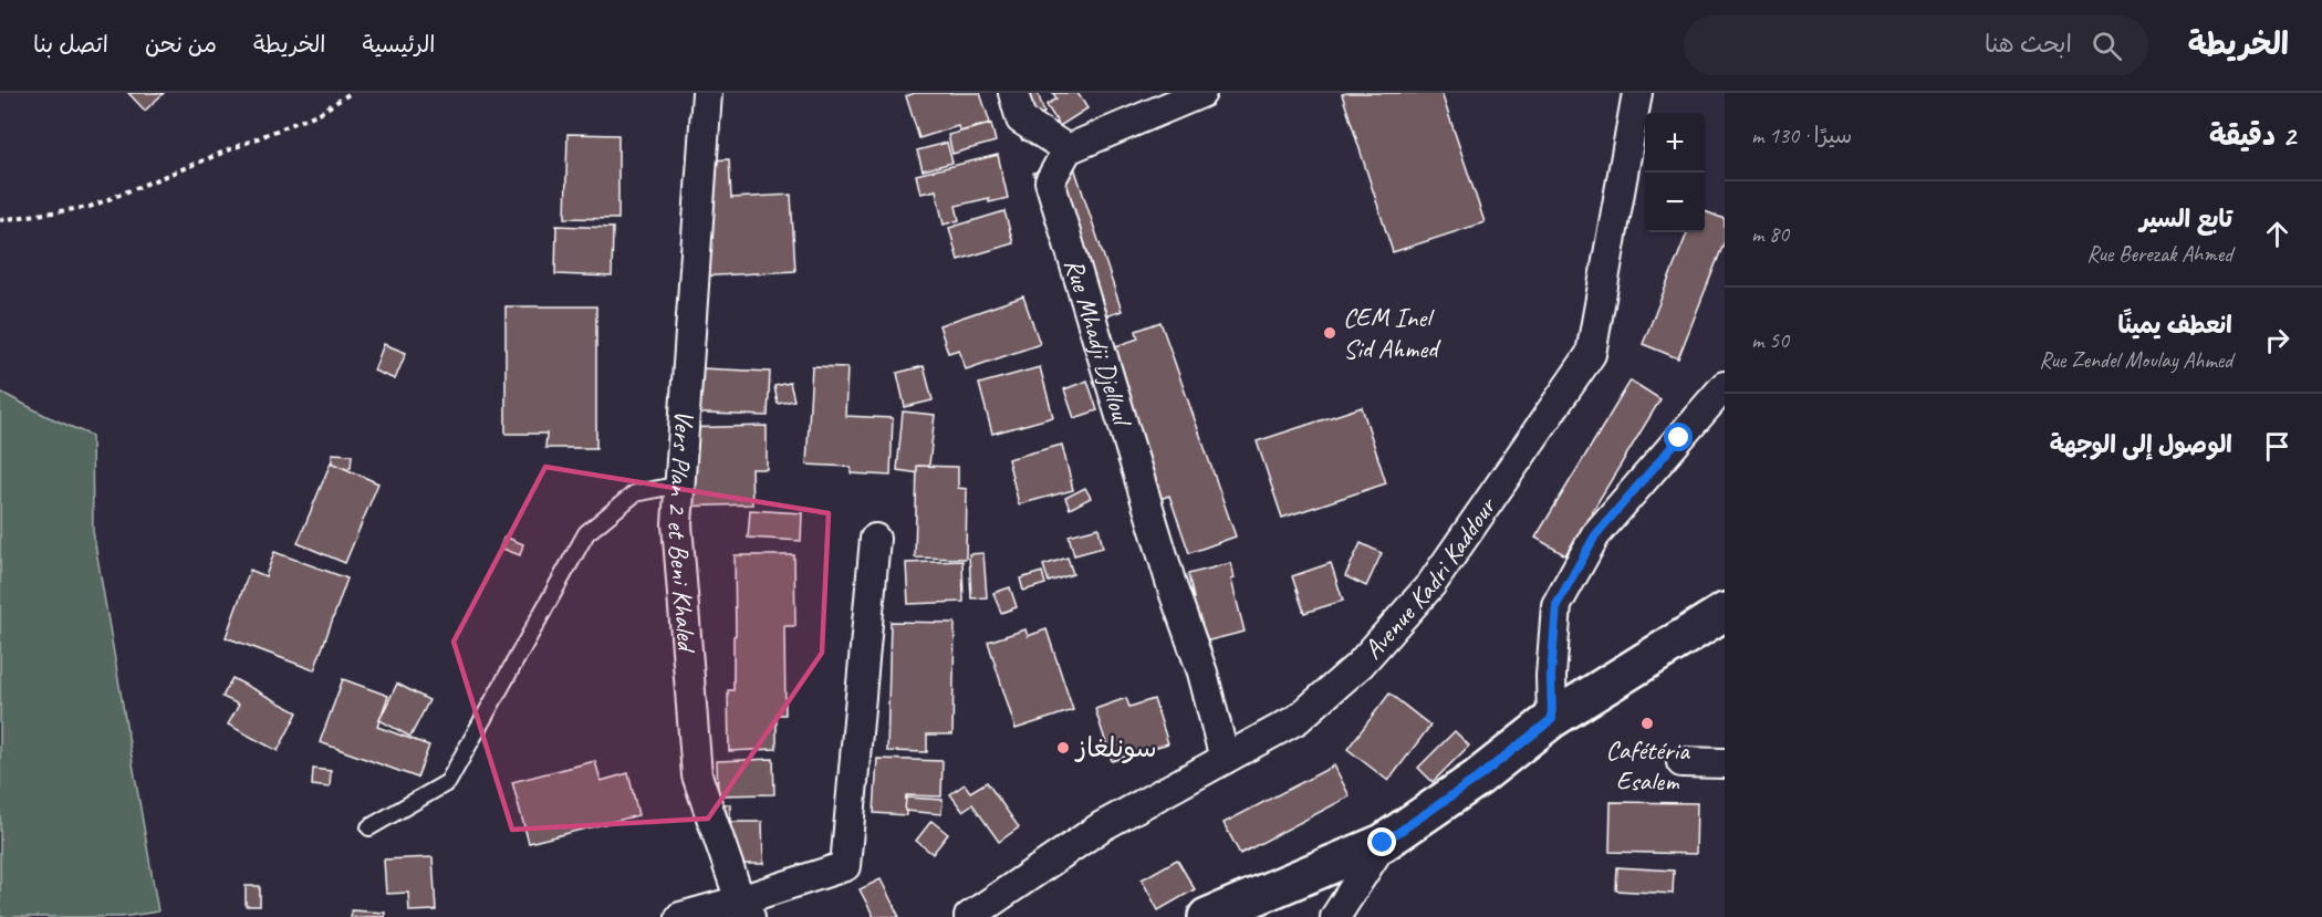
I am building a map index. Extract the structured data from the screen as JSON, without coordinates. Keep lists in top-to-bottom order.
{
  "streets": {
    "street": ["Rue Mhadji Djelloul", "Vers Plan 2 et Beni Khaled", "Avenue Kadri Kaddour"]
  },
  "crossings": [
    ["Rue Mhadji Djelloul", "Avenue Kadri Kaddour"]
  ],
  "places": ["CEM Inel Sid Ahmed", "Cafétéria Esalem", "سونلغاز"],
  "page": {
    "header": "الخريطة",
    "search": "ابحث هنا",
    "nav": [
      "الرئيسية",
      "الخريطة",
      "من نحن",
      "اتصل بنا"
    ],
    "heading": ["2 دقيقة", "سيرًا · 130 m"],
    "map_buttons": ["+", "−"],
    "list": [
      ["تابع السير", "Rue Berezak Ahmed", "80 m"],
      ["انعطف يمينًا", "Rue Zendel Moulay Ahmed", "50 m"],
      "الوصول إلى الوجهة"
    ]
  }
}
